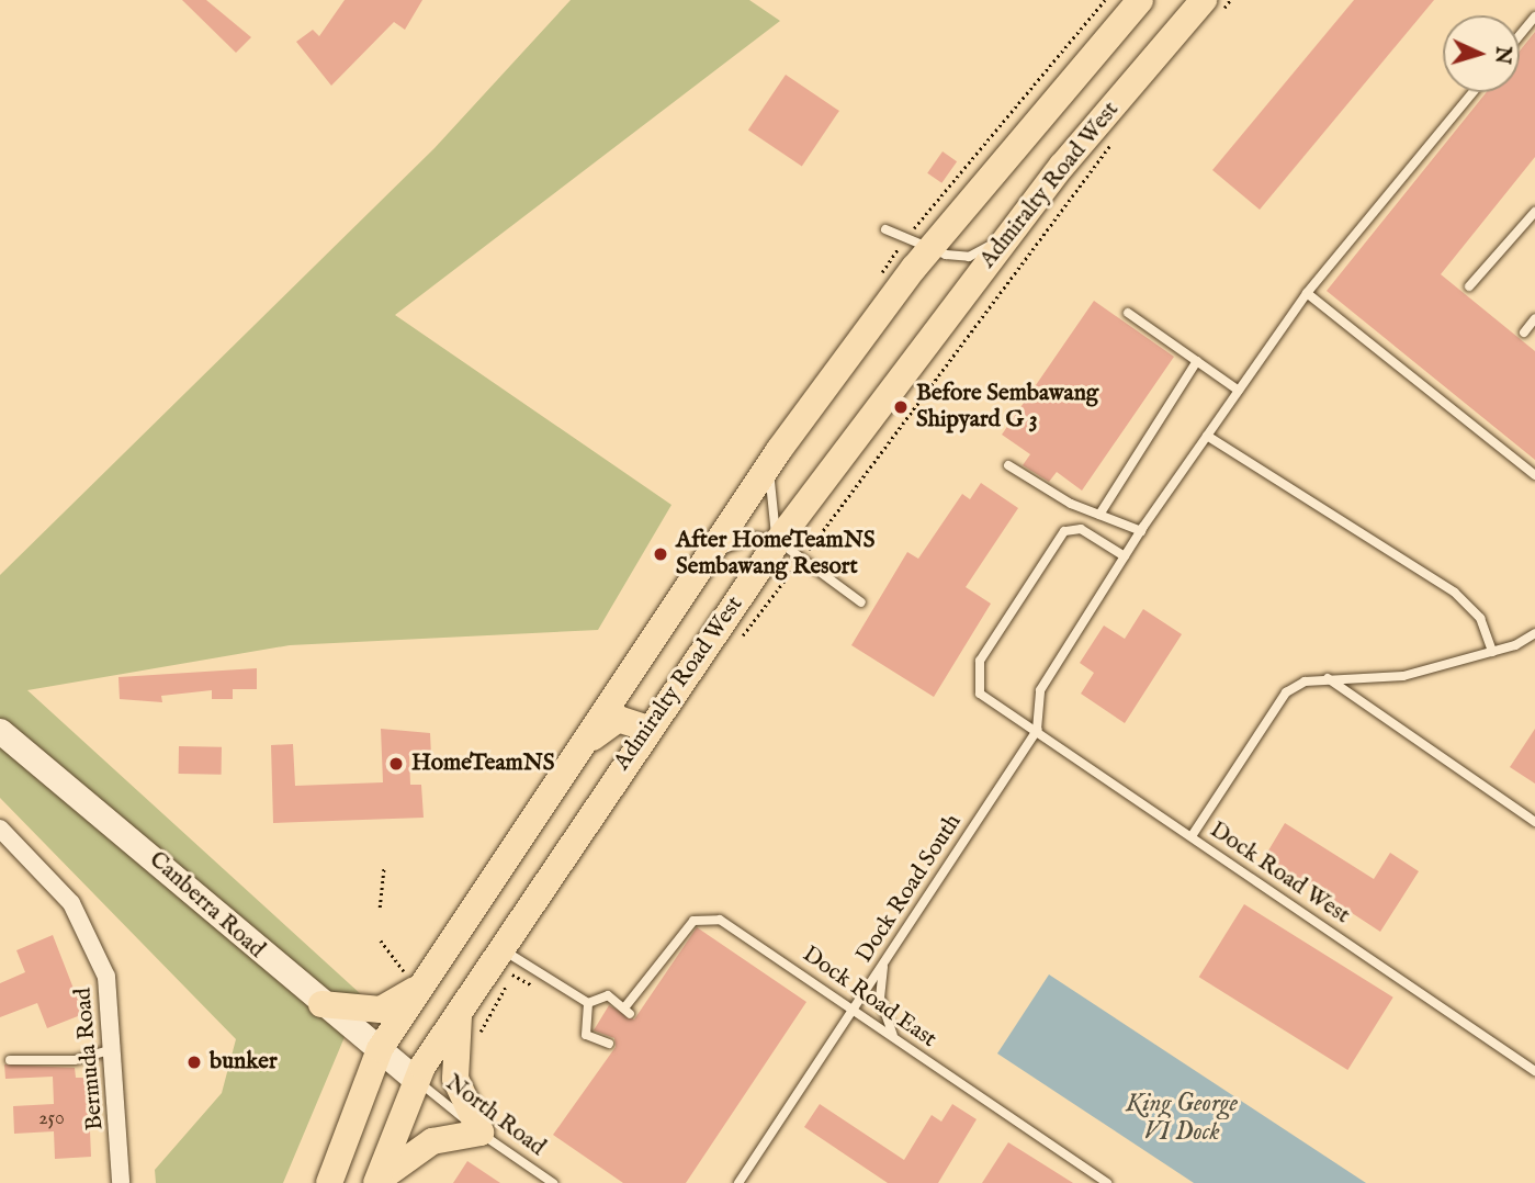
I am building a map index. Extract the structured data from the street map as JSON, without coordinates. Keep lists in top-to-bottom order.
{
  "streets": {
    "main road": ["Admiralty Road West", "Canberra Road"],
    "street": ["Bermuda Road"],
    "lane": [
      "Dock Road West",
      "Dock Road South",
      "Dock Road East",
      "North Road"
    ]
  },
  "crossings": [
    ["Admiralty Road West", "Canberra Road"],
    ["Admiralty Road West", "North Road"],
    ["Dock Road West", "Dock Road South"],
    ["Dock Road South", "Dock Road East"],
    ["Canberra Road", "North Road"]
  ],
  "water": ["King George VI Dock"],
  "places": [
    "Before Sembawang Shipyard G 3",
    "After HomeTeamNS Sembawang Resort",
    "HomeTeamNS",
    "bunker"
  ],
  "house_numbers": ["250"],
  "north": "right"
}
